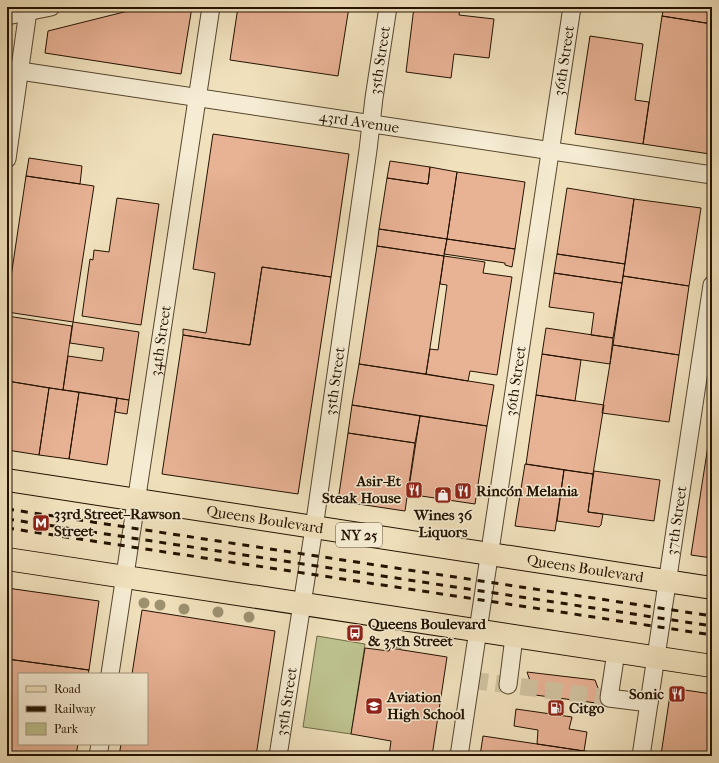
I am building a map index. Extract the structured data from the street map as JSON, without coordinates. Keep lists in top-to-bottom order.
{
  "streets": {
    "main road": ["Queens Boulevard", "NY 25"],
    "street": [
      "35th Street",
      "36th Street",
      "43rd Avenue",
      "34th Street",
      "37th Street"
    ]
  },
  "crossings": [
    ["35th Street", "43rd Avenue"],
    ["35th Street", "Queens Boulevard"],
    ["36th Street", "43rd Avenue"],
    ["36th Street", "Queens Boulevard"],
    ["43rd Avenue", "34th Street"],
    ["34th Street", "Queens Boulevard"],
    ["Queens Boulevard", "37th Street"]
  ],
  "places": {
    "restaurant": ["Asir-Et Steak House", "Rincón Melania", "Sonic"],
    "shop": ["Wines 36 Liquors"],
    "metro station": ["33rd Street–Rawson Street"],
    "bus stop": ["Queens Boulevard & 35th Street"],
    "school or university": ["Aviation High School"],
    "fuel station": ["Citgo"]
  },
  "legend": ["Road", "Railway", "Park"]
}
